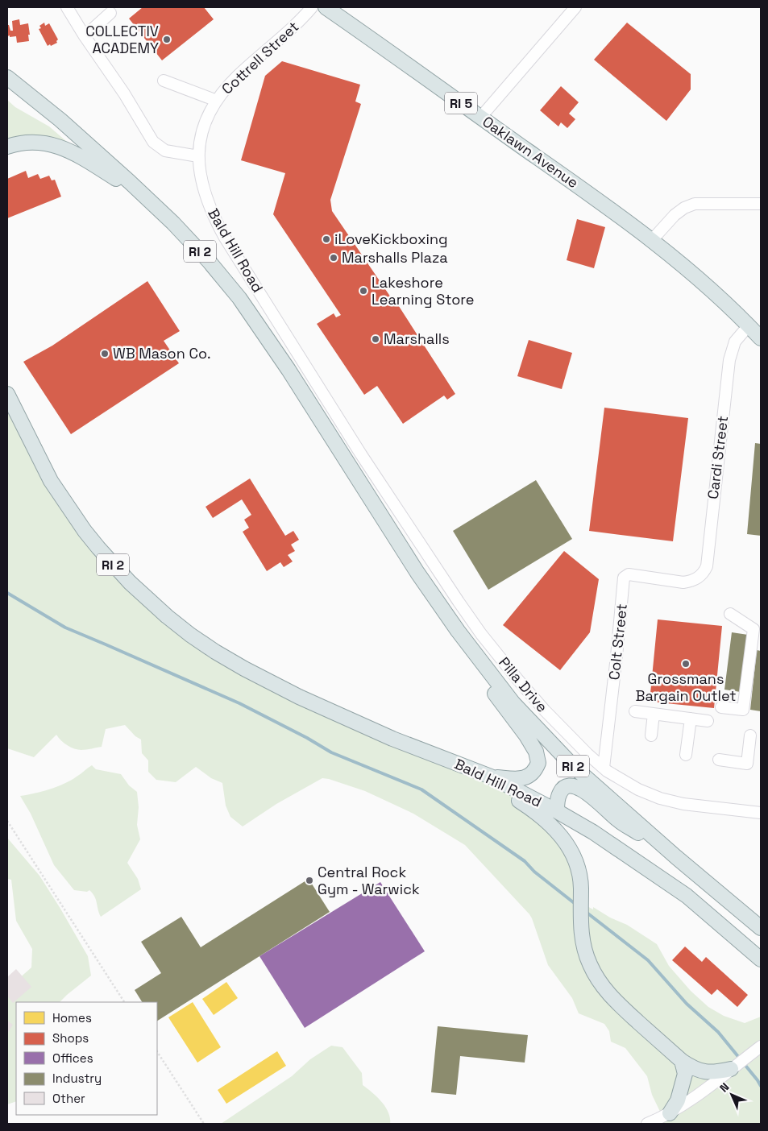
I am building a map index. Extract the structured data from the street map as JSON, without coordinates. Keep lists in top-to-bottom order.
{
  "streets": {
    "main road": [
      "RI 5",
      "Oaklawn Avenue",
      "Bald Hill Road",
      "RI 2"
    ],
    "street": [
      "Cottrell Street",
      "Cardi Street",
      "Colt Street",
      "Pilla Drive"
    ]
  },
  "crossings": [
    ["Cottrell Street", "Bald Hill Road"],
    ["RI 5", "Oaklawn Avenue"],
    ["RI 5", "Cardi Street"],
    ["Bald Hill Road", "RI 2"],
    ["Bald Hill Road", "Pilla Drive"],
    ["Cardi Street", "Colt Street"],
    ["Colt Street", "Pilla Drive"]
  ],
  "places": [
    "COLLECTIV ACADEMY",
    "iLoveKickboxing",
    "Marshalls Plaza",
    "Lakeshore Learning Store",
    "Marshalls",
    "WB Mason Co.",
    "Grossmans Bargain Outlet",
    "Central Rock Gym - Warwick"
  ],
  "legend": [
    "Homes",
    "Shops",
    "Offices",
    "Industry",
    "Other"
  ],
  "north": "top left"
}
